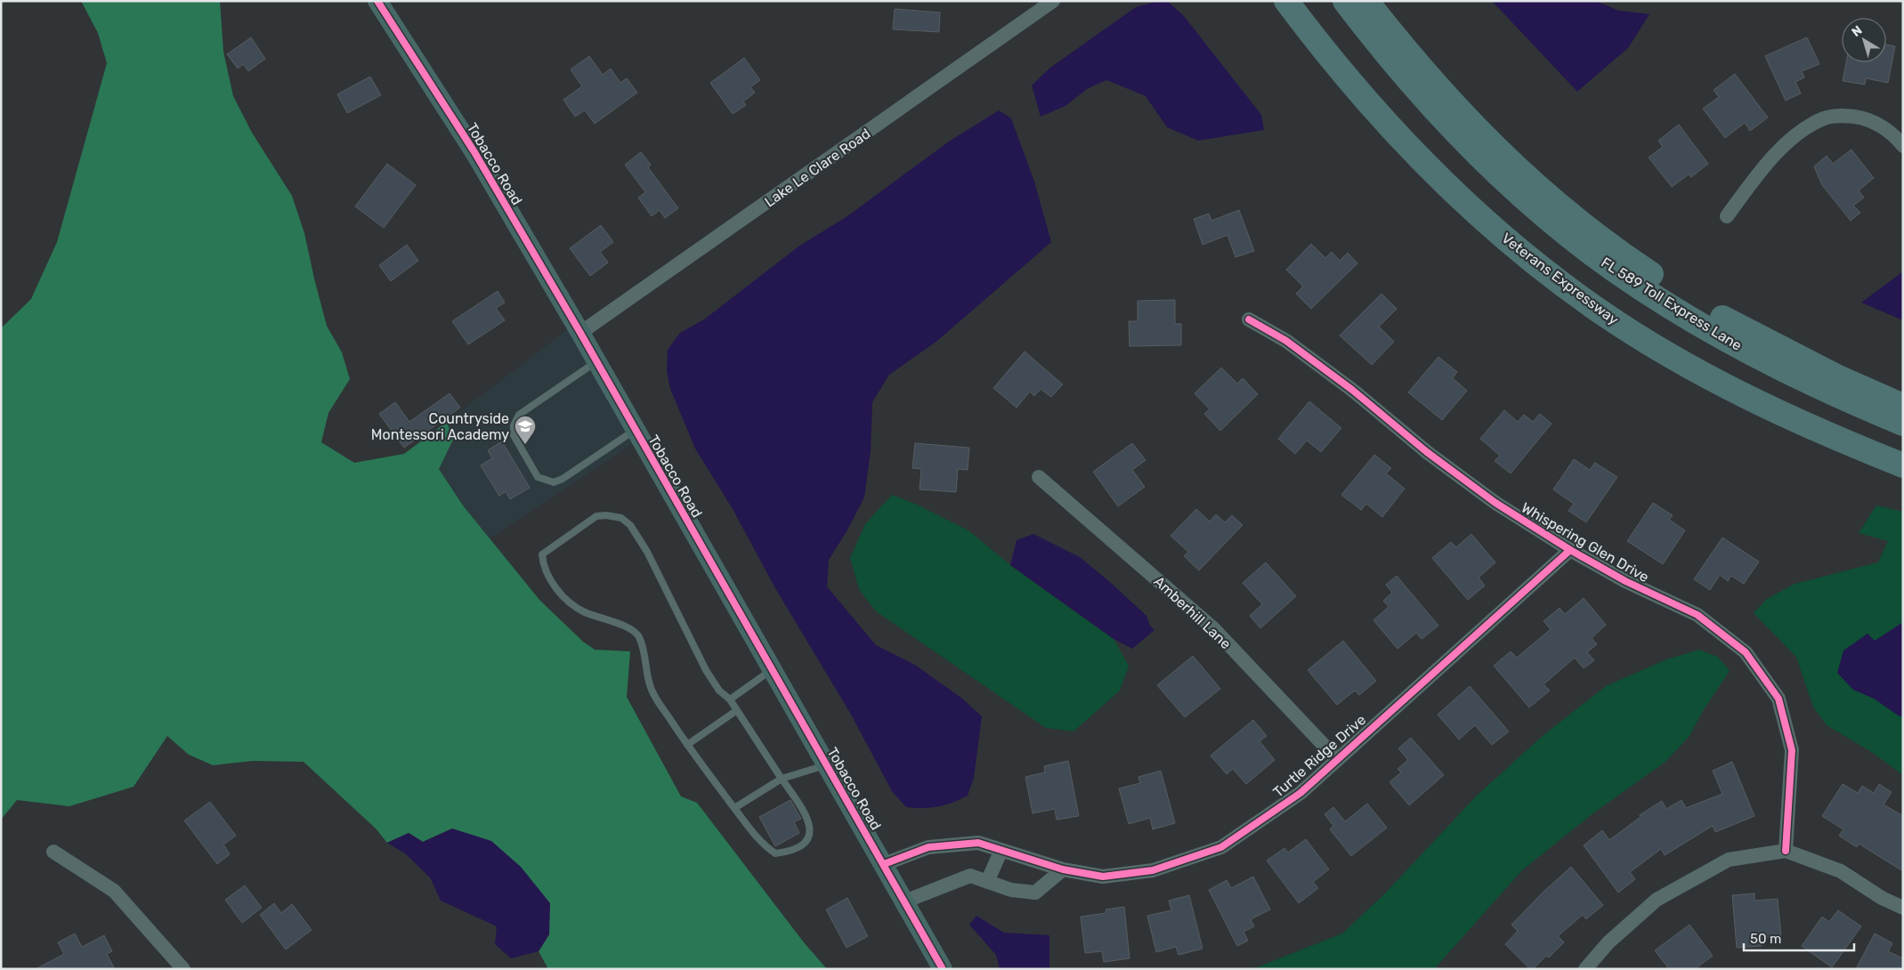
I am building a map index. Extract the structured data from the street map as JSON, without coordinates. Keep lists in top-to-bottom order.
{
  "streets": {
    "highway": ["Veterans Expressway", "FL 589 Toll Express Lane"],
    "street": [
      "Tobacco Road",
      "Lake Le Clare Road",
      "Whispering Glen Drive",
      "Amberhill Lane",
      "Turtle Ridge Drive"
    ]
  },
  "crossings": [
    ["Tobacco Road", "Lake Le Clare Road"],
    ["Tobacco Road", "Turtle Ridge Drive"],
    ["Whispering Glen Drive", "Turtle Ridge Drive"],
    ["Amberhill Lane", "Turtle Ridge Drive"]
  ],
  "places": {
    "school or university": ["Countryside Montessori Academy"]
  },
  "scale_bar": "50 m",
  "north": "top left"
}
